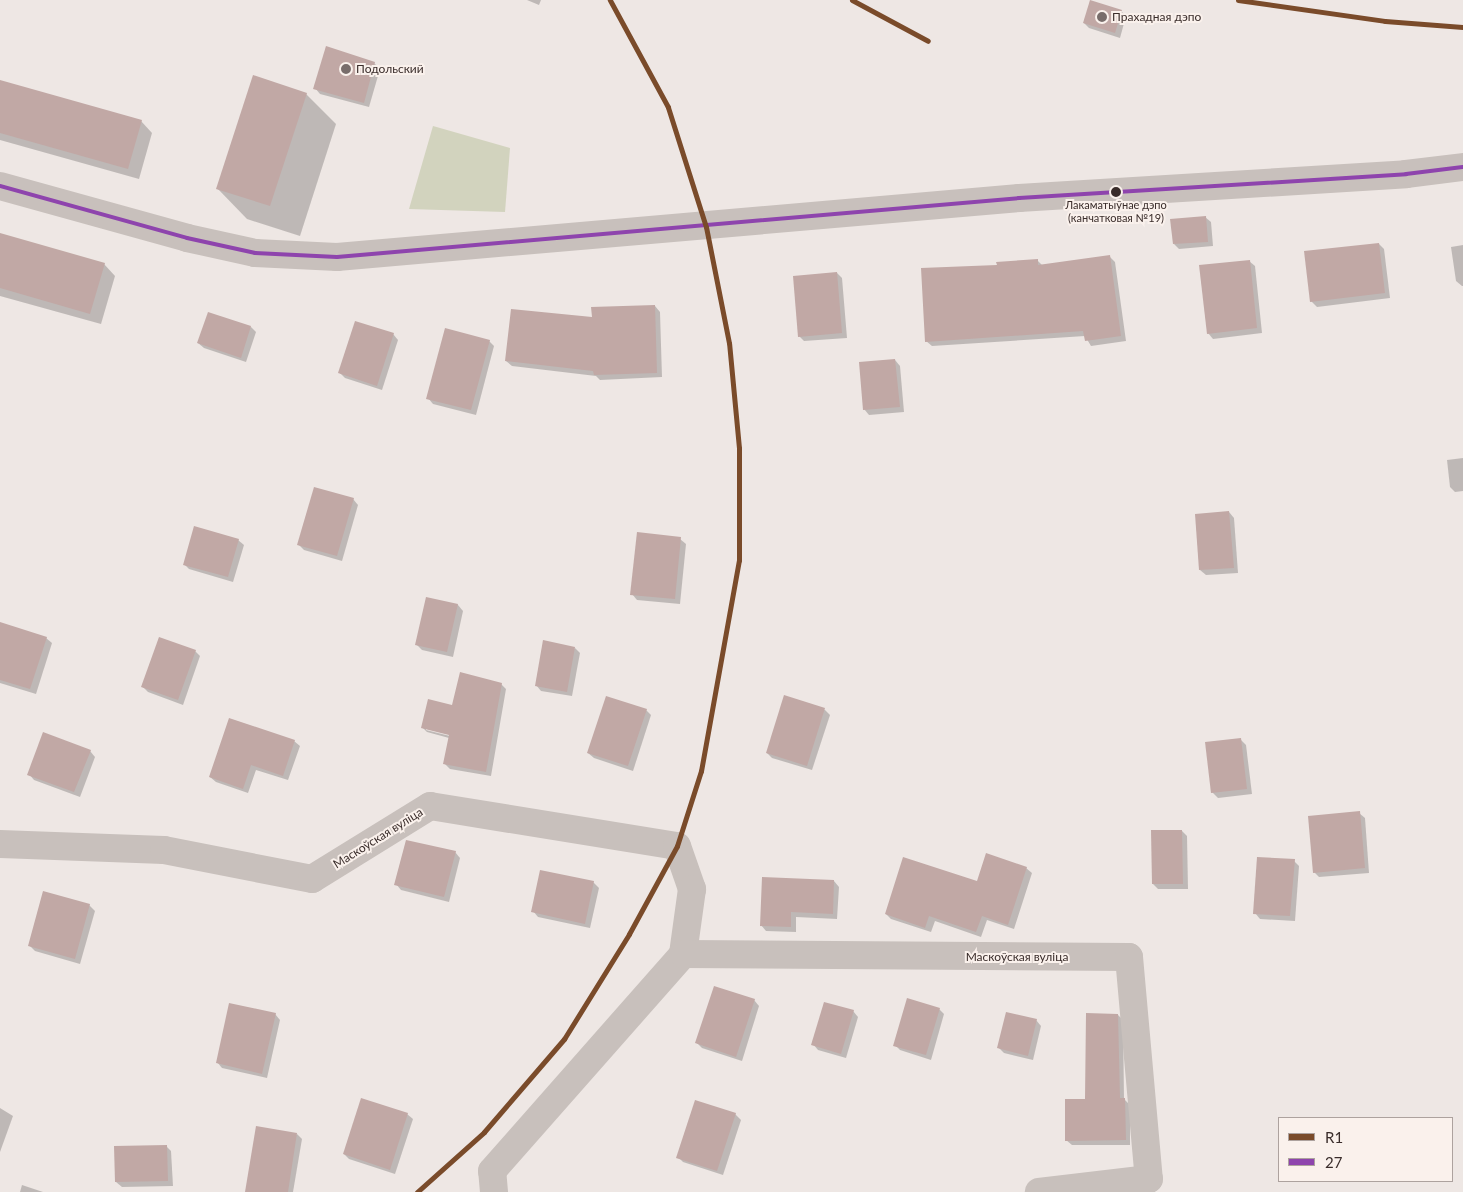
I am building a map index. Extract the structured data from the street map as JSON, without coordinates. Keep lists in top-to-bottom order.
{
  "streets": {
    "street": ["Маскоўская вуліца"]
  },
  "places": ["Прахадная дэпо", "Подольский", "Лакаматыўнае дэпо (канчатковая №19)"],
  "lines": ["transit line R1", "transit line 27"],
  "legend": ["R1", "27"]
}
